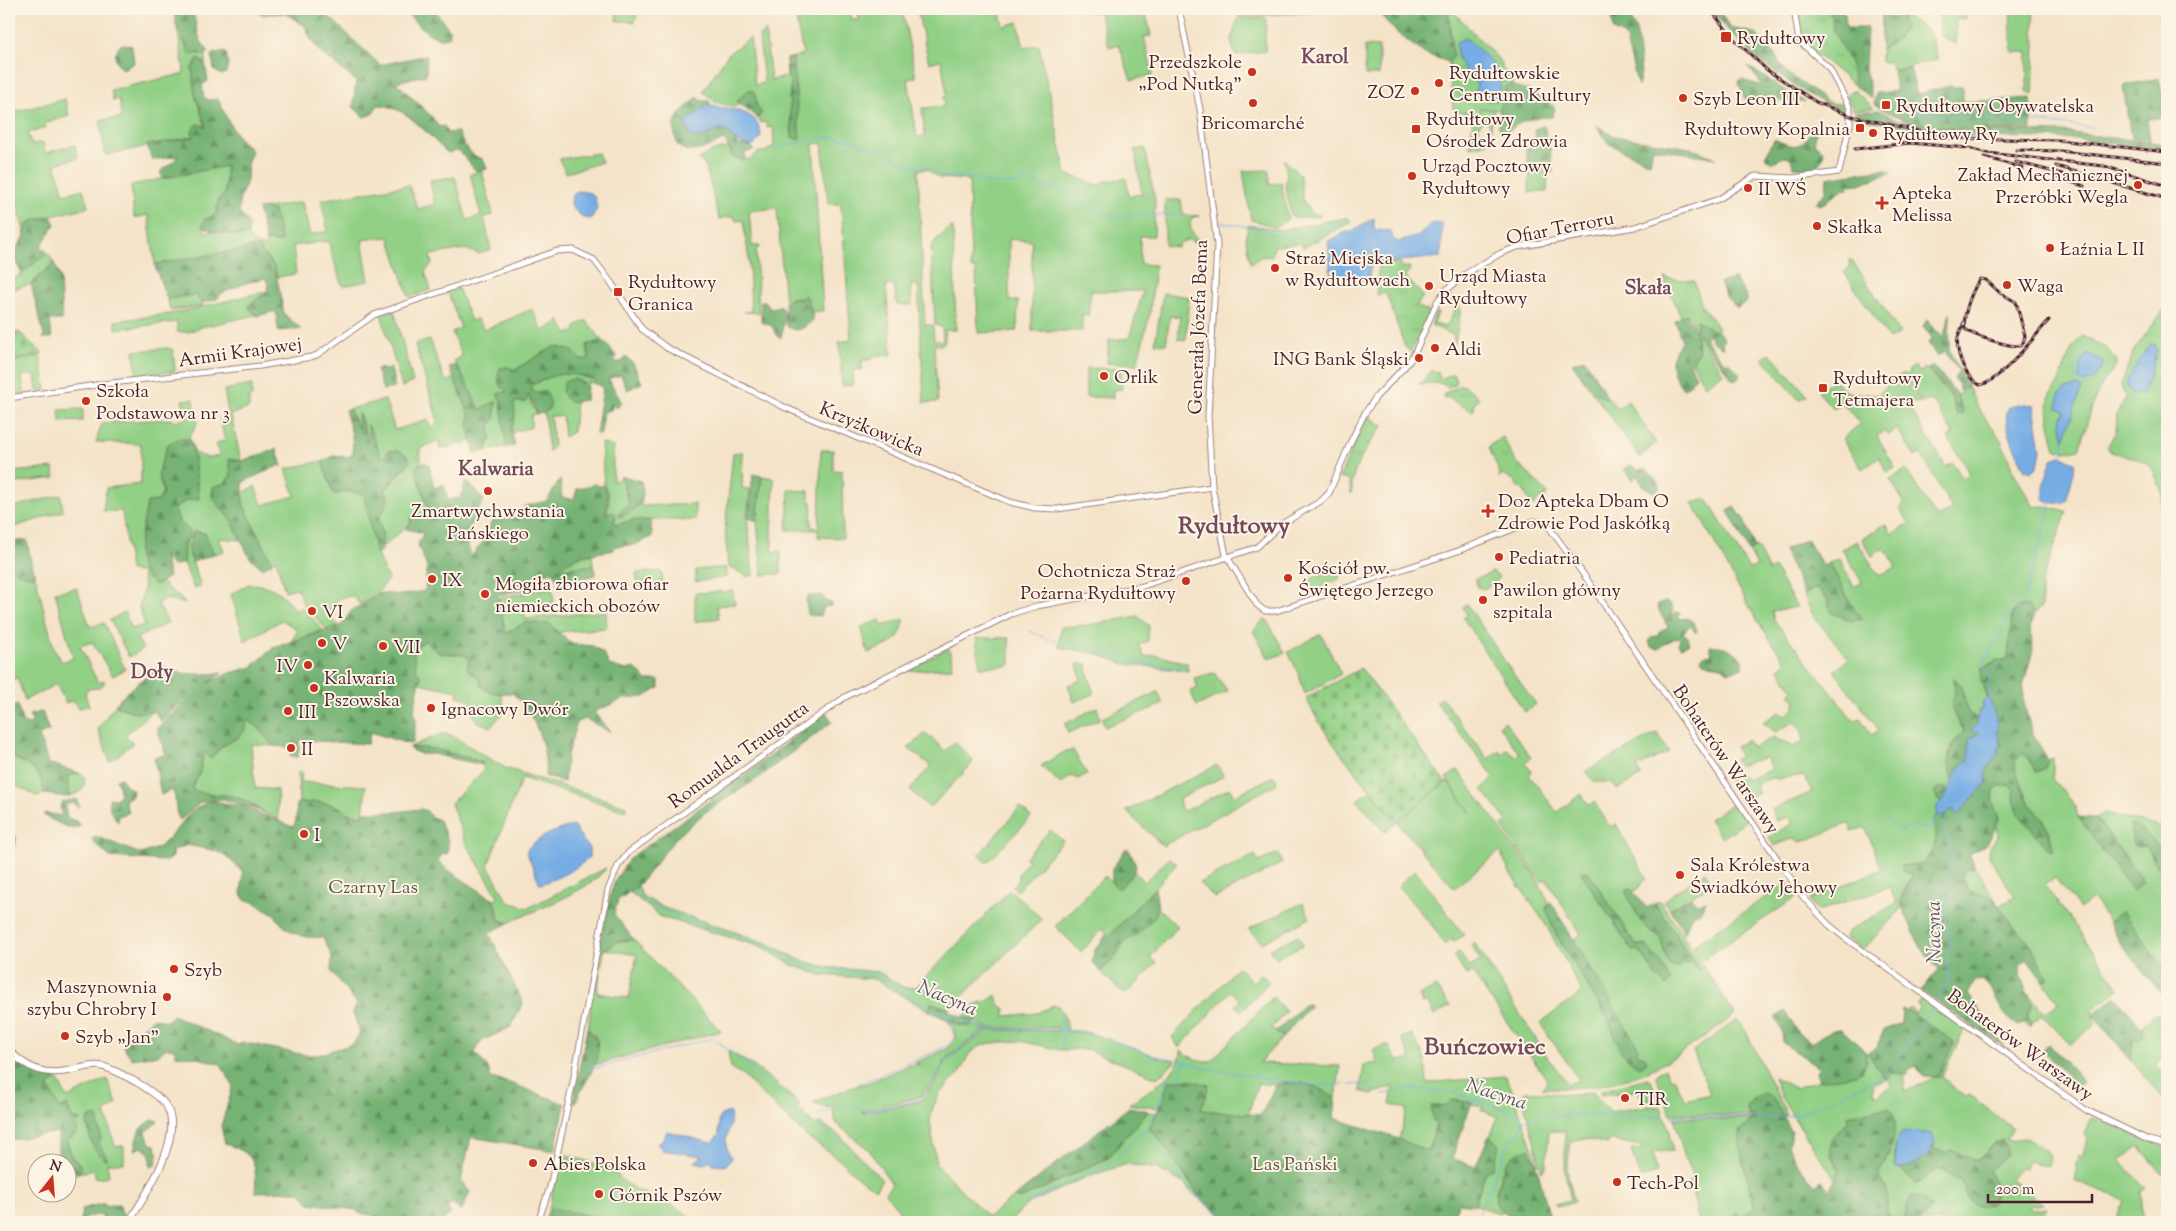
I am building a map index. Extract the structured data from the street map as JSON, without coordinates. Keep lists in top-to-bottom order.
{
  "streets": {
    "street": [
      "Ofiar Terroru",
      "Generała Józefa Bema",
      "Armii Krajowej",
      "Krzyżkowicka",
      "Romualda Traugutta",
      "Bohaterów Warszawy"
    ]
  },
  "crossings": [
    ["Ofiar Terroru", "Generała Józefa Bema"],
    ["Ofiar Terroru", "Romualda Traugutta"],
    ["Generała Józefa Bema", "Krzyżkowicka"],
    ["Generała Józefa Bema", "Romualda Traugutta"],
    ["Generała Józefa Bema", "Bohaterów Warszawy"],
    ["Armii Krajowej", "Krzyżkowicka"]
  ],
  "districts": [
    "Karol",
    "Skała",
    "Kalwaria",
    "Rydułtowy",
    "Doły",
    "Buńczowiec"
  ],
  "water": ["Nacyna"],
  "parks": ["Czarny Las", "Las Pański"],
  "places": {
    "transit": [
      "Rydułtowy",
      "Rydułtowy Obywatelska",
      "Rydułtowy Kopalnia",
      "Rydułtowy Ośrodek Zdrowia",
      "Rydułtowy Granica",
      "Rydułtowy Tetmajera"
    ],
    "other": [
      "Przedszkole „Pod Nutką”",
      "Rydułtowskie Centrum Kultury",
      "ZOZ",
      "Szyb Leon III",
      "Bricomarché",
      "Rydułtowy Ry",
      "Urząd Pocztowy Rydułtowy",
      "Zakład Mechanicznej Przeróbki Wegla",
      "II WŚ",
      "Skałka",
      "Łaźnia L II",
      "Straż Miejska w Rydułtowach",
      "Waga",
      "Urząd Miasta Rydułtowy",
      "Aldi",
      "ING Bank Śląski",
      "Orlik",
      "Szkoła Podstawowa nr 3",
      "Zmartwychwstania Pańskiego",
      "Pediatria",
      "Kościół pw. Świętego Jerzego",
      "IX",
      "Ochotnicza Straż Pożarna Rydułtowy",
      "Mogiła zbiorowa ofiar niemieckich obozów",
      "Pawilon główny szpitala",
      "VI",
      "V",
      "VII",
      "IV",
      "Kalwaria Pszowska",
      "Ignacowy Dwór",
      "III",
      "II",
      "I",
      "Sala Królestwa Świadków Jehowy",
      "Szyb",
      "Maszynownia szybu Chrobry I",
      "Szyb „Jan”",
      "TIR",
      "Abies Polska",
      "Tech-Pol",
      "Górnik Pszów"
    ],
    "health": ["Apteka Melissa", "Doz Apteka Dbam O Zdrowie Pod Jaskółką"]
  },
  "scale_bar": "200 m",
  "north": "top"
}
